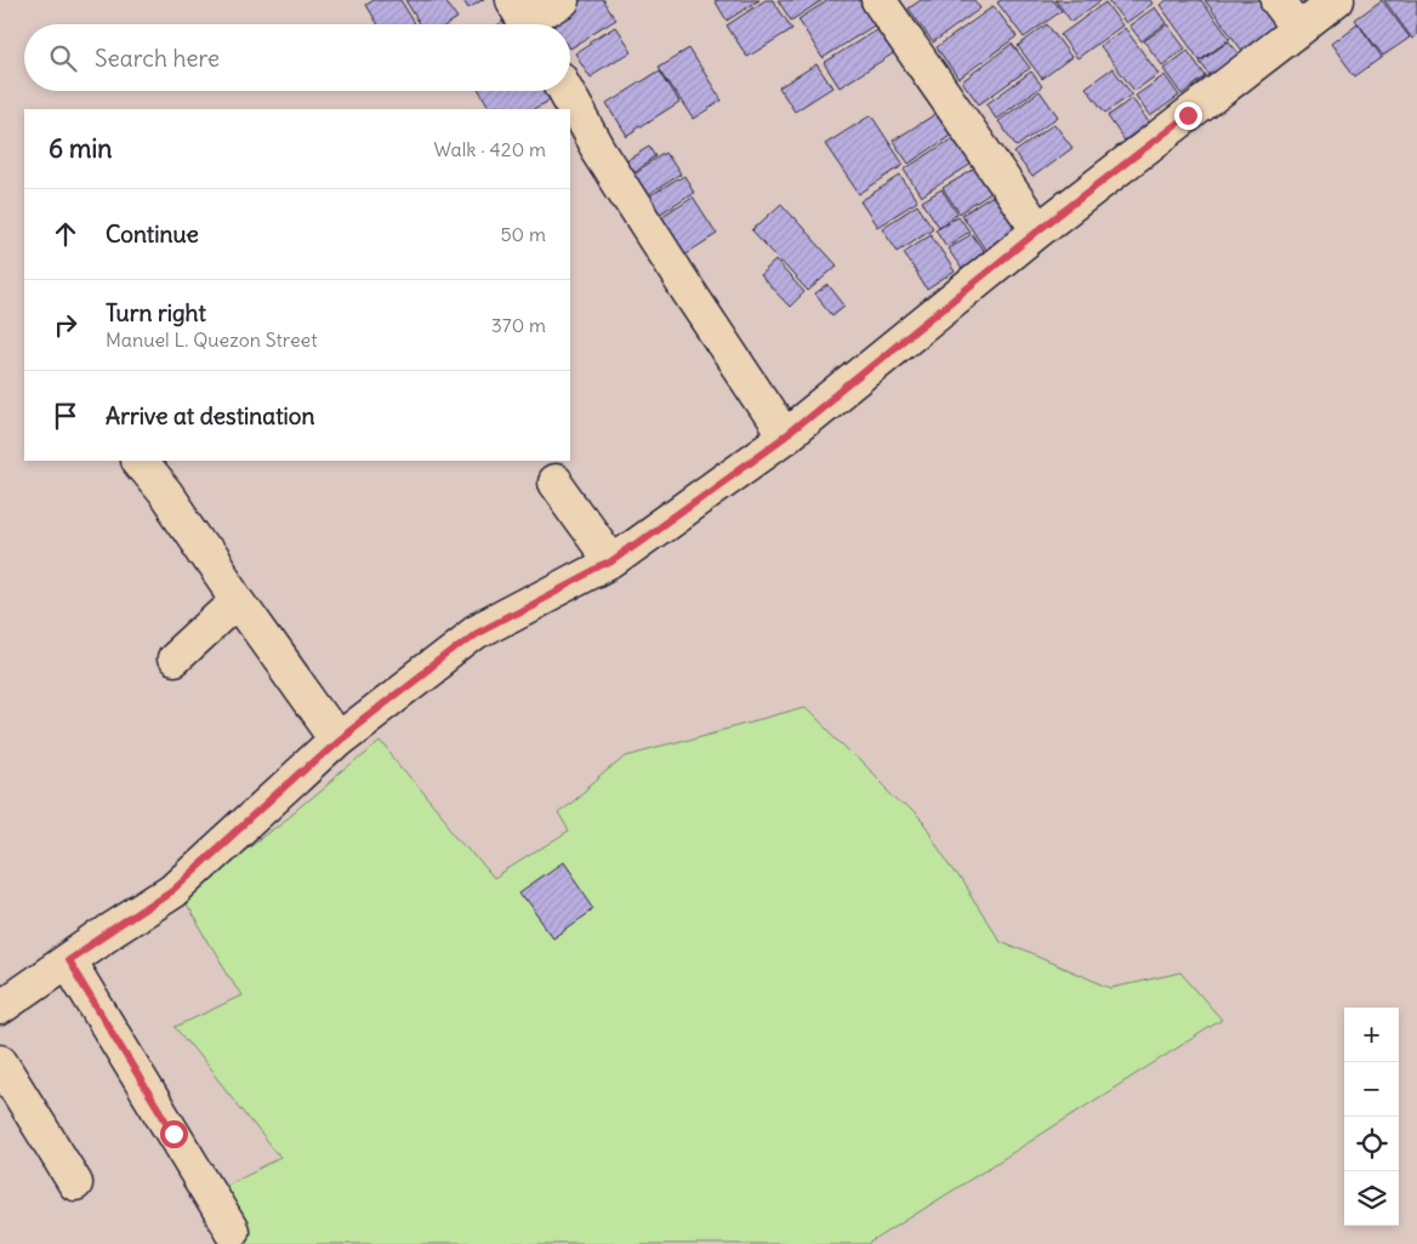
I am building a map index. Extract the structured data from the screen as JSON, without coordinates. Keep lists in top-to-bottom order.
{
  "page": {
    "search": "Search here",
    "heading": ["6 min", "Walk · 420 m"],
    "list": [
      ["Continue", "50 m"],
      ["Turn right", "Manuel L. Quezon Street", "370 m"],
      "Arrive at destination"
    ],
    "map_buttons": ["+", "−"]
  }
}
